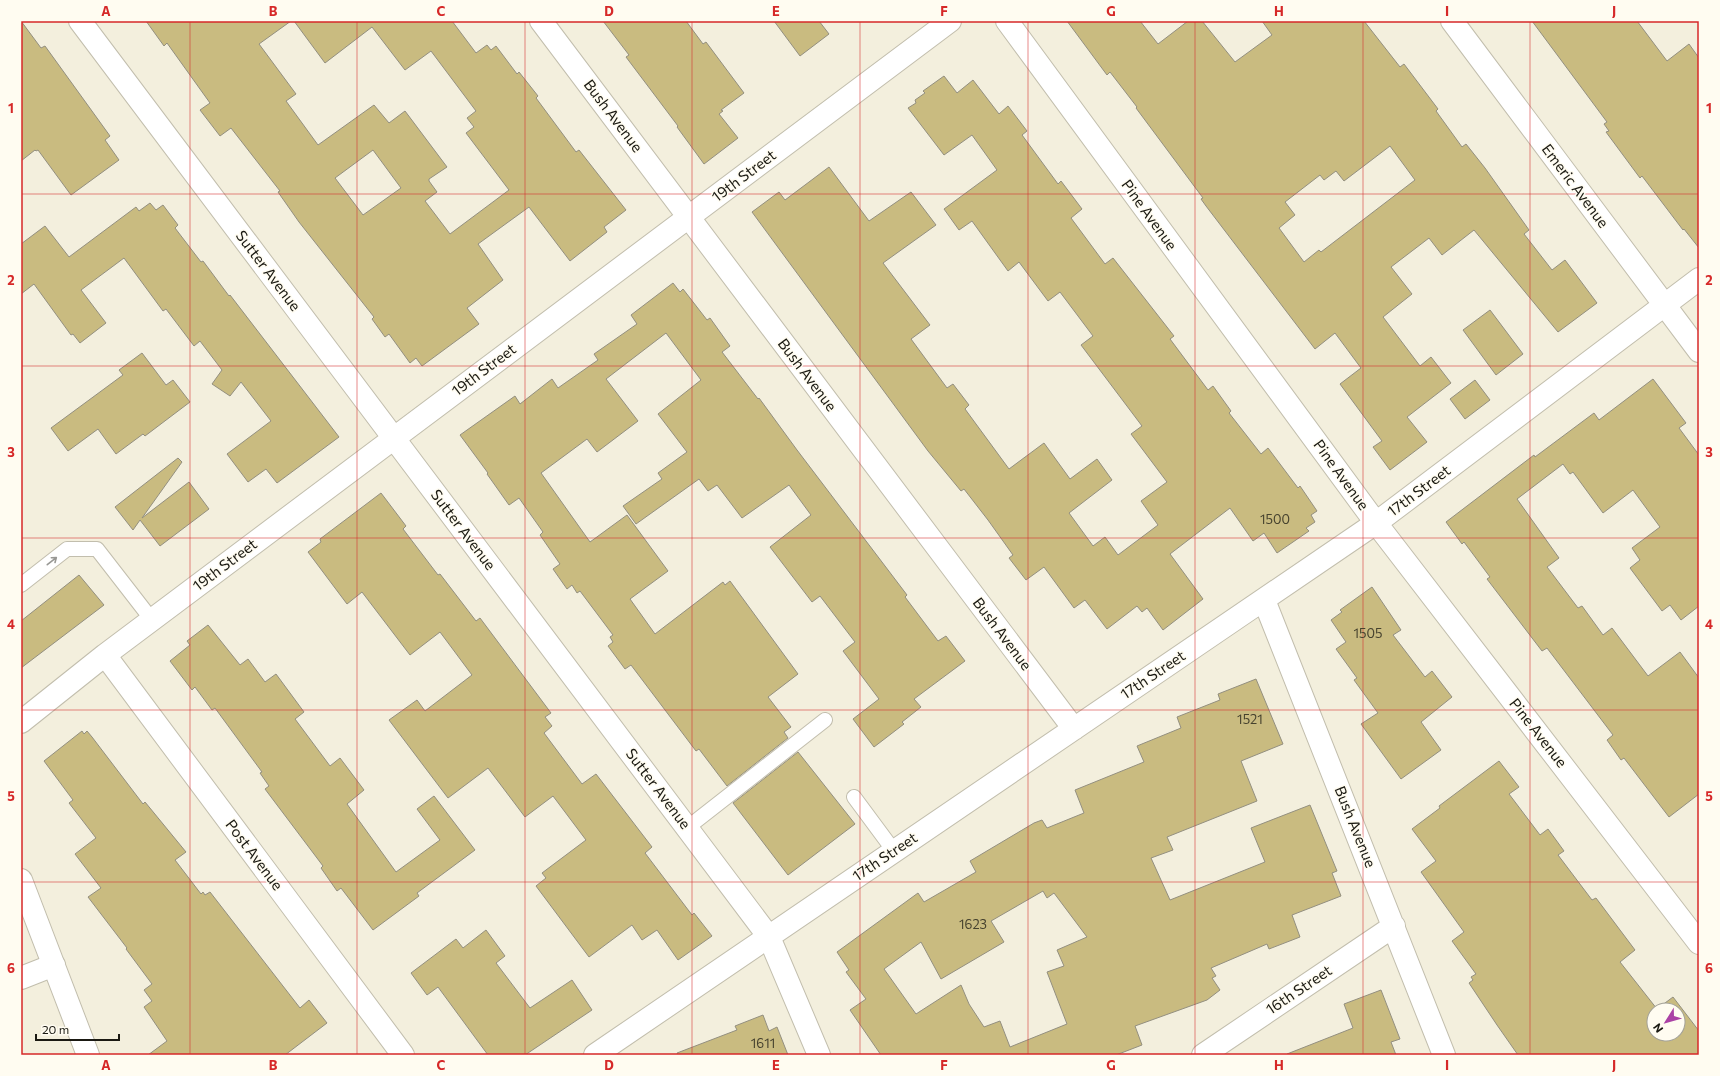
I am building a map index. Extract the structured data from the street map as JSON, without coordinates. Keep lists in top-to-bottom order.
{
  "streets": {
    "street": [
      "Bush Avenue",
      "19th Street",
      "Emeric Avenue",
      "Pine Avenue",
      "Sutter Avenue",
      "17th Street",
      "Post Avenue",
      "16th Street"
    ]
  },
  "crossings": [
    ["Bush Avenue", "19th Street"],
    ["Bush Avenue", "17th Street"],
    ["Bush Avenue", "16th Street"],
    ["19th Street", "Sutter Avenue"],
    ["19th Street", "Post Avenue"],
    ["Emeric Avenue", "17th Street"],
    ["Pine Avenue", "17th Street"],
    ["Sutter Avenue", "17th Street"]
  ],
  "house_numbers": [
    "1500",
    "1505",
    "1521",
    "1623",
    "1611"
  ],
  "scale_bar": "20 m",
  "north": "bottom left",
  "grid": {
    "columns": [
      "A",
      "B",
      "C",
      "D",
      "E",
      "F",
      "G",
      "H",
      "I",
      "J"
    ],
    "rows": [
      "1",
      "2",
      "3",
      "4",
      "5",
      "6"
    ]
  }
}
